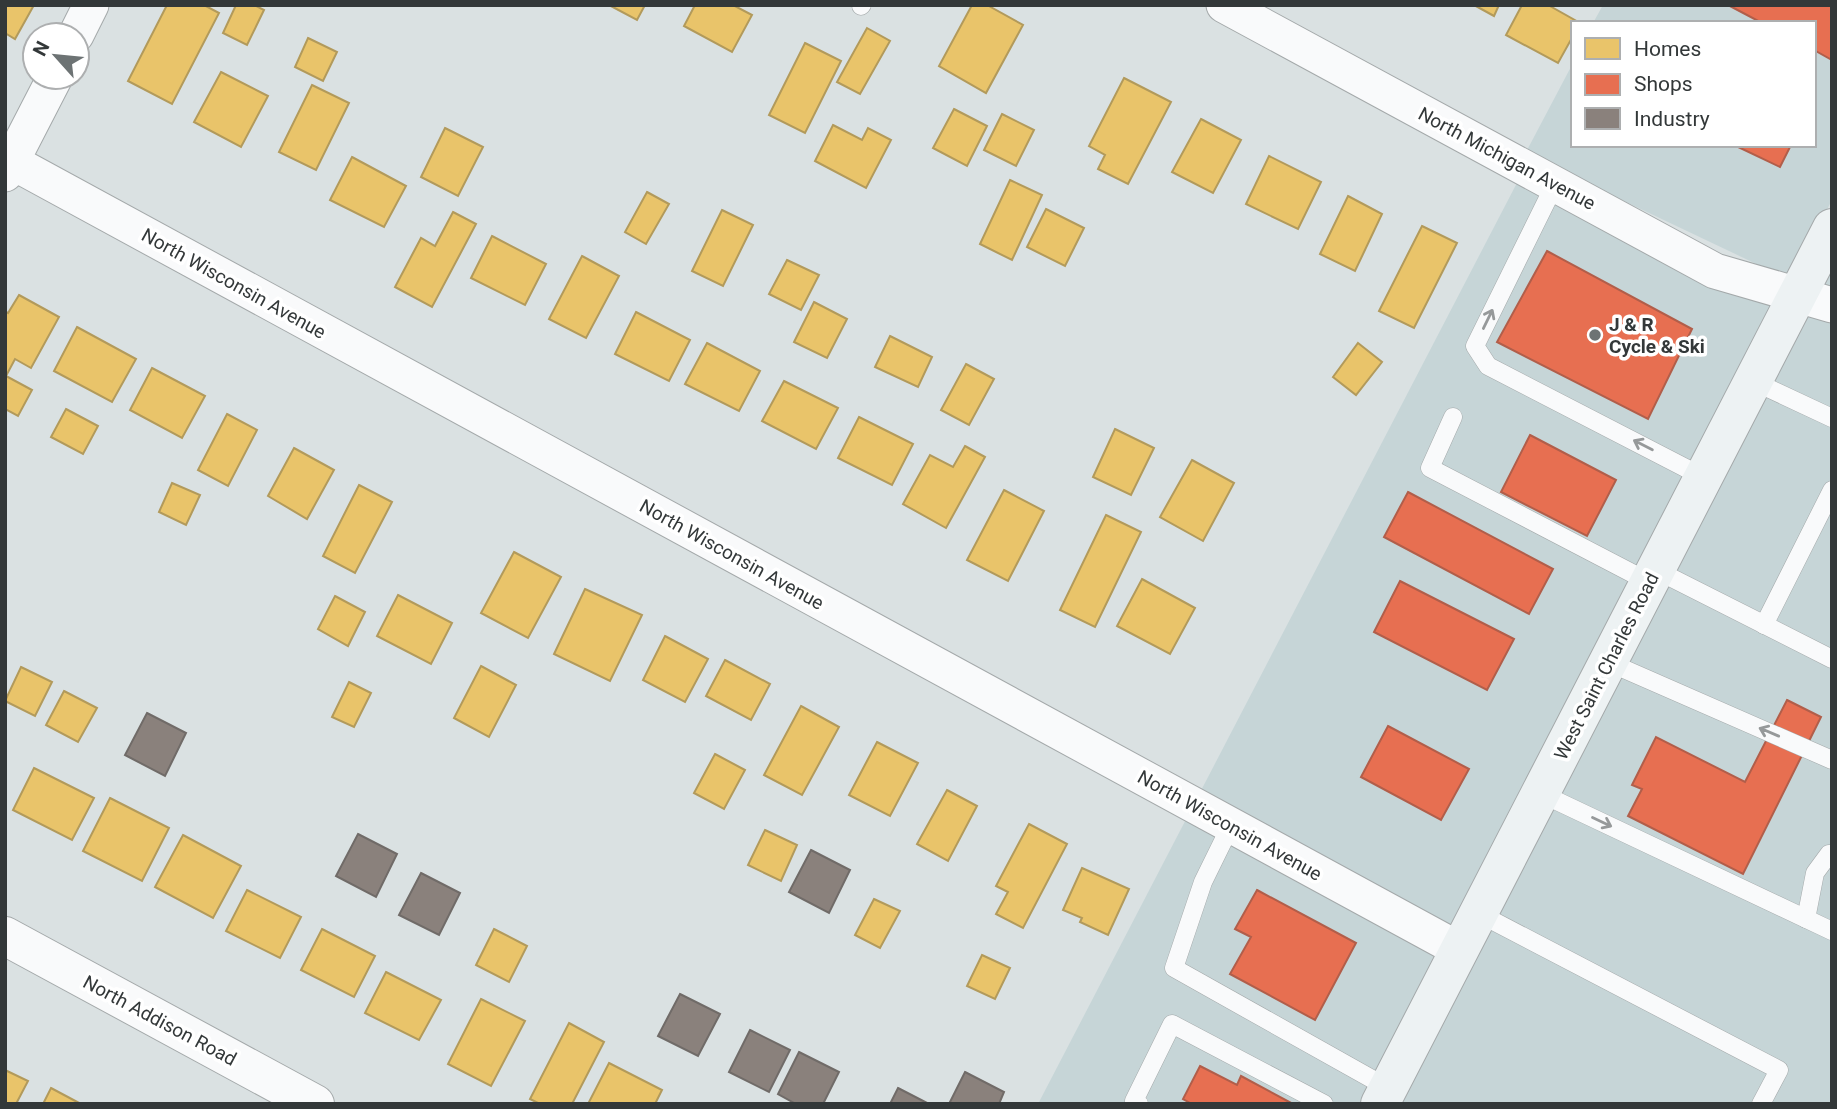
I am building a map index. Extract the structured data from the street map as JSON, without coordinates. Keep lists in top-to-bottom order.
{
  "streets": {
    "main road": ["West Saint Charles Road"],
    "street": ["North Michigan Avenue", "North Wisconsin Avenue", "North Addison Road"]
  },
  "crossings": [
    ["North Michigan Avenue", "West Saint Charles Road"],
    ["North Wisconsin Avenue", "West Saint Charles Road"]
  ],
  "places": ["J & R Cycle & Ski"],
  "legend": ["Homes", "Shops", "Industry"],
  "north": "top left"
}
